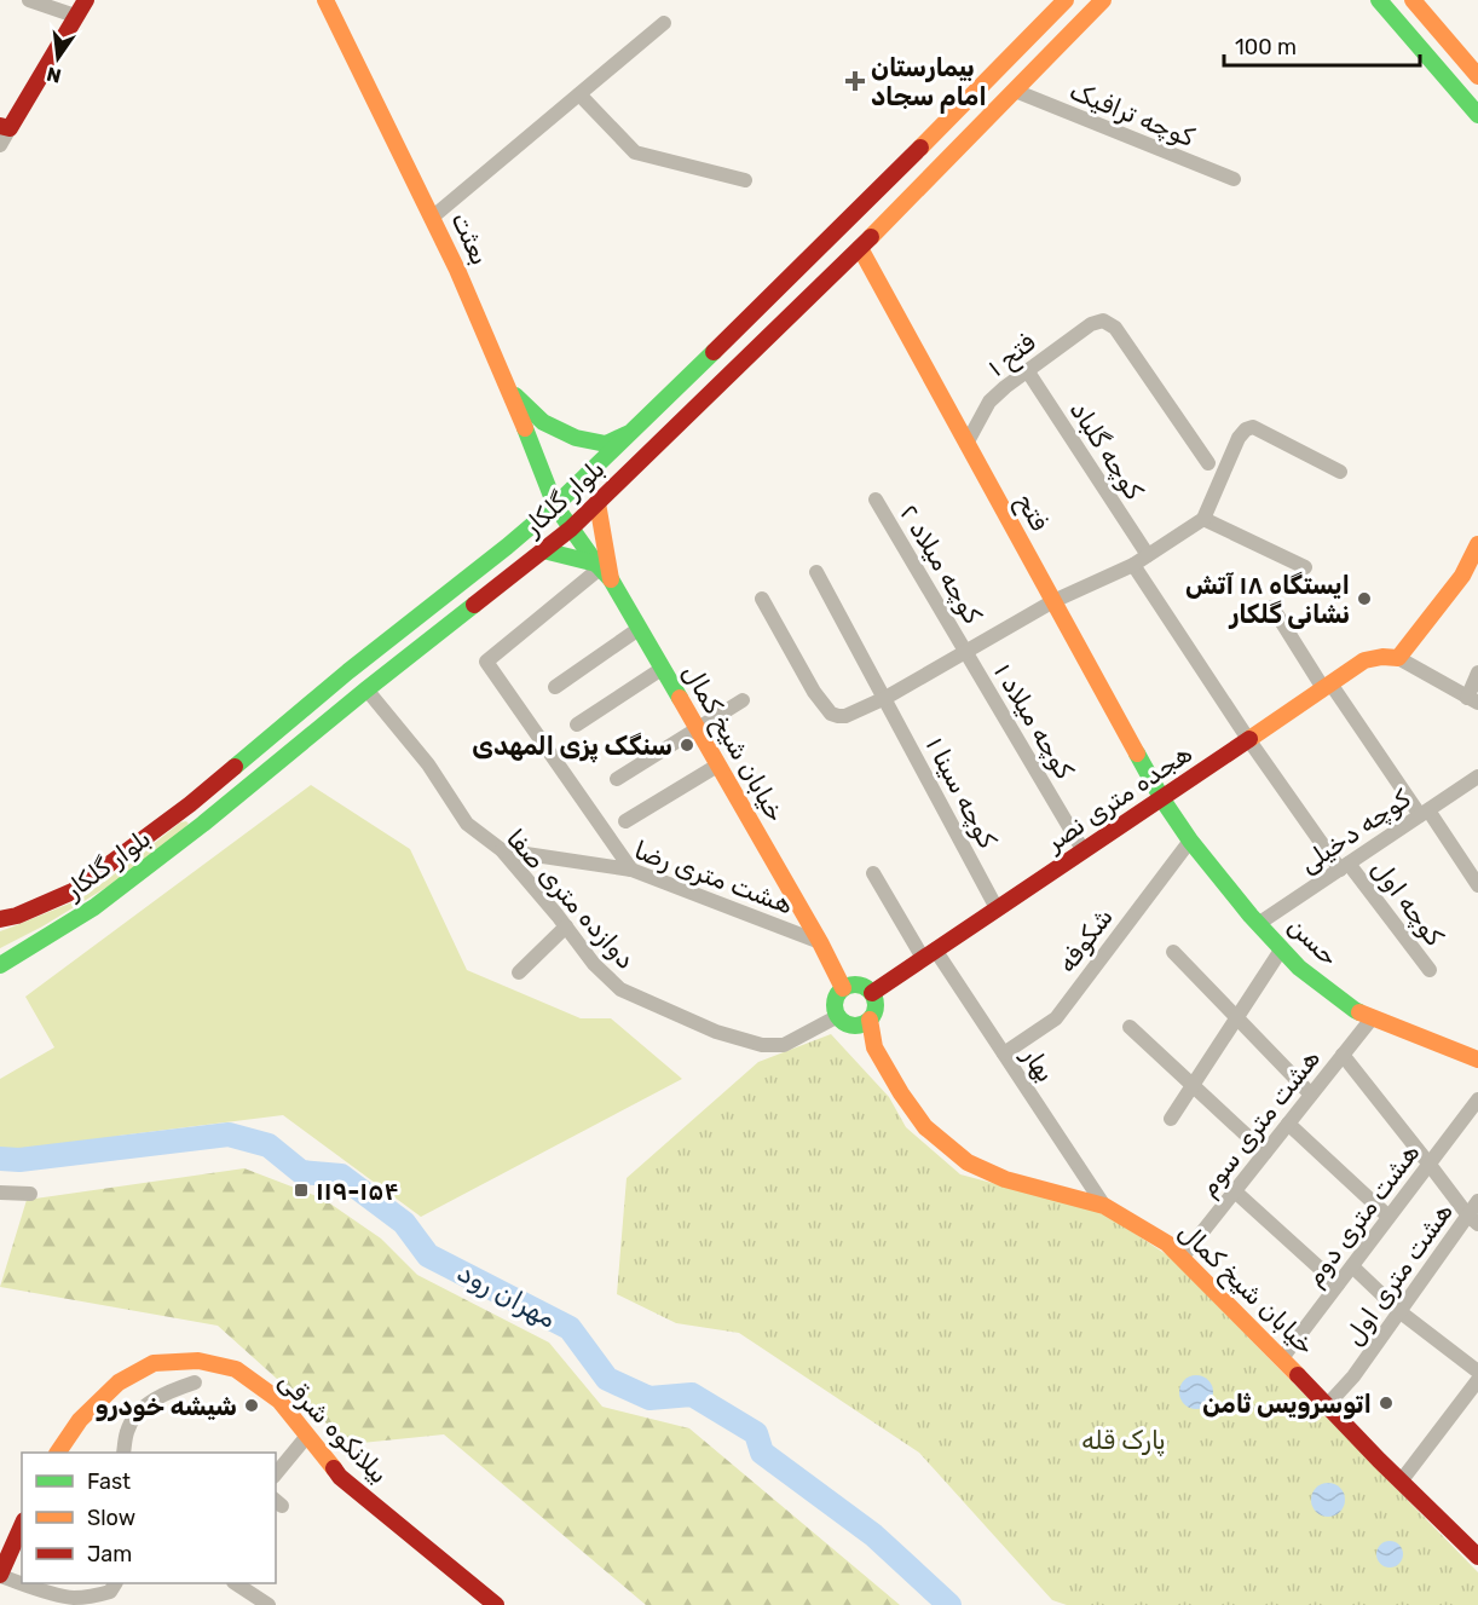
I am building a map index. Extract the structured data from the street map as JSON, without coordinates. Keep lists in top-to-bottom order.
{
  "streets": {
    "main road": [
      "بعثت",
      "بلوار گلکار",
      "فتح",
      "خیابان شیخ کمال",
      "هجده متری نصر",
      "حسن",
      "بیلانکوه شرقی"
    ],
    "street": [
      "کوچه ترافیک",
      "فتح ۱",
      "کوچه گلباد",
      "کوچه میلاد ۲",
      "کوچه میلاد ۱",
      "کوچه سینا ۱",
      "کوچه دخیلی",
      "هشت متری رضا",
      "دوازده متری صفا",
      "کوچه اول",
      "شکوفه",
      "بهار",
      "هشت متری سوم",
      "هشت متری دوم",
      "هشت متری اول"
    ]
  },
  "crossings": [
    ["کوچه ترافیک", "بلوار گلکار"],
    ["بعثت", "بلوار گلکار"],
    ["بعثت", "خیابان شیخ کمال"],
    ["فتح ۱", "کوچه گلباد"],
    ["فتح ۱", "فتح"],
    ["بلوار گلکار", "فتح"],
    ["بلوار گلکار", "خیابان شیخ کمال"],
    ["بلوار گلکار", "دوازده متری صفا"],
    ["فتح", "هجده متری نصر"],
    ["فتح", "حسن"],
    ["کوچه میلاد ۲", "کوچه میلاد ۱"],
    ["کوچه میلاد ۱", "هجده متری نصر"],
    ["خیابان شیخ کمال", "هجده متری نصر"],
    ["خیابان شیخ کمال", "هشت متری رضا"],
    ["خیابان شیخ کمال", "دوازده متری صفا"],
    ["خیابان شیخ کمال", "بهار"],
    ["خیابان شیخ کمال", "هشت متری سوم"],
    ["خیابان شیخ کمال", "هشت متری دوم"],
    ["خیابان شیخ کمال", "هشت متری اول"],
    ["کوچه سینا ۱", "هجده متری نصر"],
    ["هجده متری نصر", "دوازده متری صفا"],
    ["هجده متری نصر", "کوچه اول"],
    ["هجده متری نصر", "حسن"],
    ["هجده متری نصر", "بهار"],
    ["کوچه دخیلی", "کوچه اول"],
    ["کوچه دخیلی", "حسن"],
    ["هشت متری رضا", "دوازده متری صفا"],
    ["شکوفه", "حسن"],
    ["شکوفه", "بهار"],
    ["حسن", "هشت متری سوم"]
  ],
  "water": ["مهران رود"],
  "parks": ["پارک قله"],
  "places": {
    "health": ["بیمارستان امام سجاد"],
    "other": [
      "ایستگاه ۱۸ آتش نشانی گلکار",
      "سنگک پزی المهدی",
      "اتوسرویس ثامن",
      "شیشه خودرو"
    ],
    "transit": ["۱۱۹-۱۵۴"]
  },
  "legend": ["Fast", "Slow", "Jam"],
  "scale_bar": "100 m",
  "north": "bottom"
}
